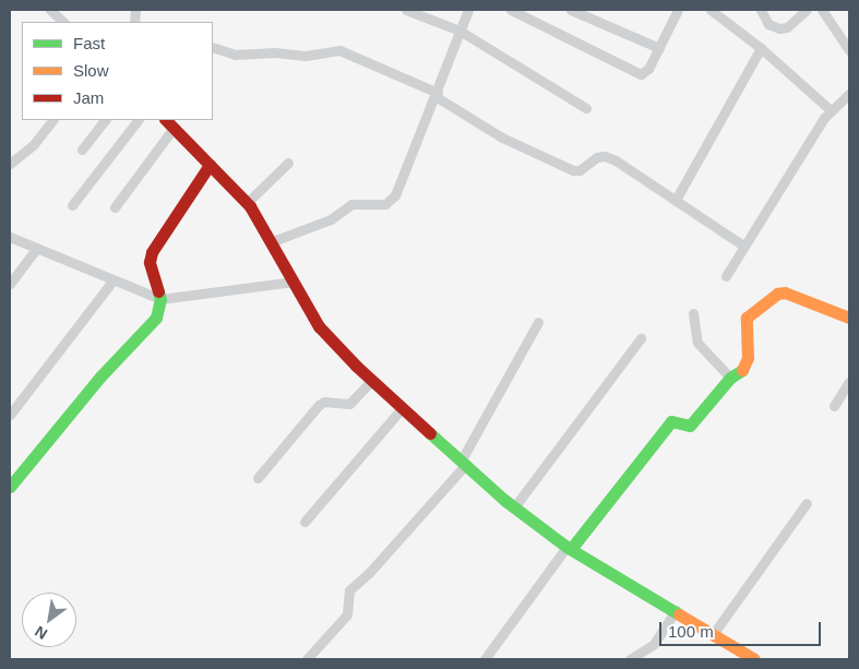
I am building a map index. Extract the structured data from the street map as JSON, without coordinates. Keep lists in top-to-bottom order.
{
  "legend": ["Fast", "Slow", "Jam"],
  "scale_bar": "100 m",
  "north": "bottom left"
}
